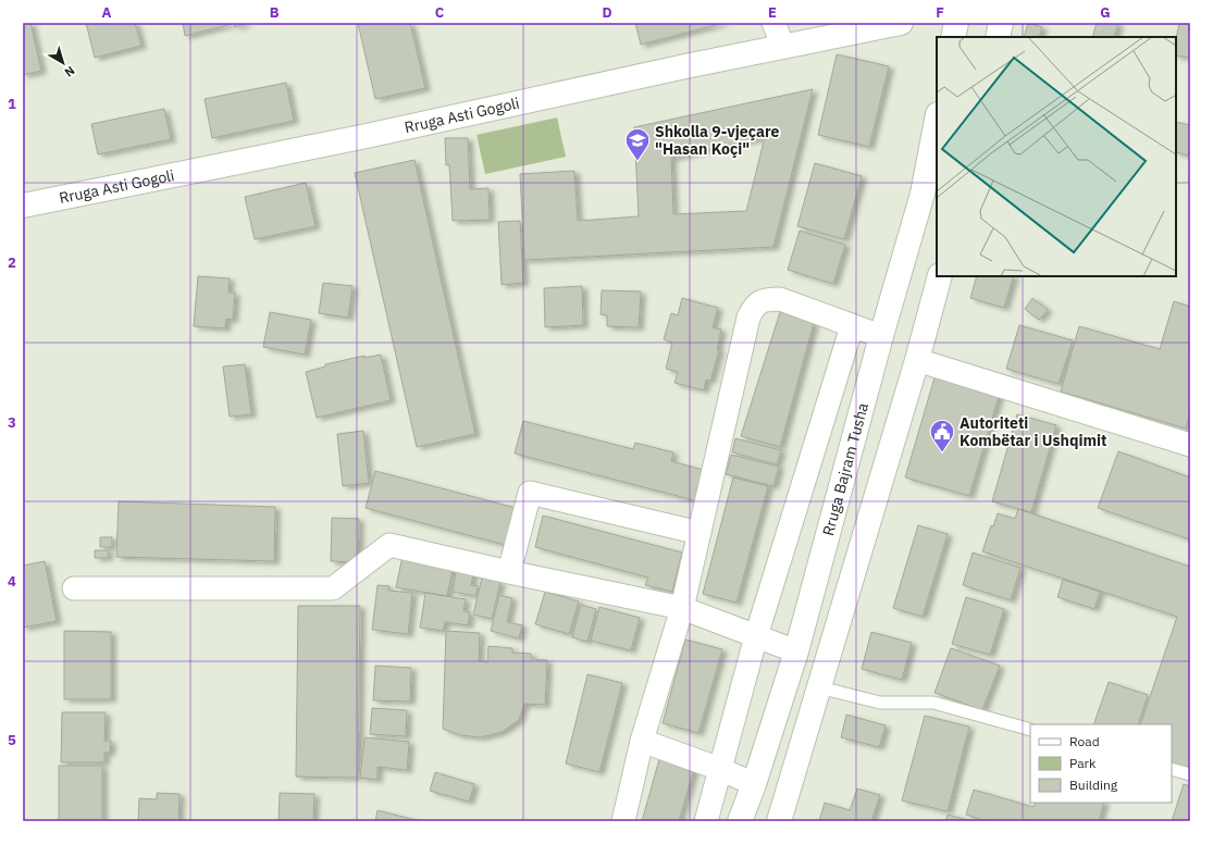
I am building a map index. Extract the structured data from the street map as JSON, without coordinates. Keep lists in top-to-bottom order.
{
  "streets": {
    "main road": ["Rruga Asti Gogoli", "Rruga Bajram Tusha"]
  },
  "places": {
    "school or university": ["Shkolla 9-vjeçare \"Hasan Koçi\""],
    "public building": ["Autoriteti Kombëtar i Ushqimit"]
  },
  "legend": ["Road", "Park", "Building"],
  "north": "bottom right",
  "grid": {
    "columns": [
      "A",
      "B",
      "C",
      "D",
      "E",
      "F",
      "G"
    ],
    "rows": [
      "1",
      "2",
      "3",
      "4",
      "5"
    ]
  }
}
